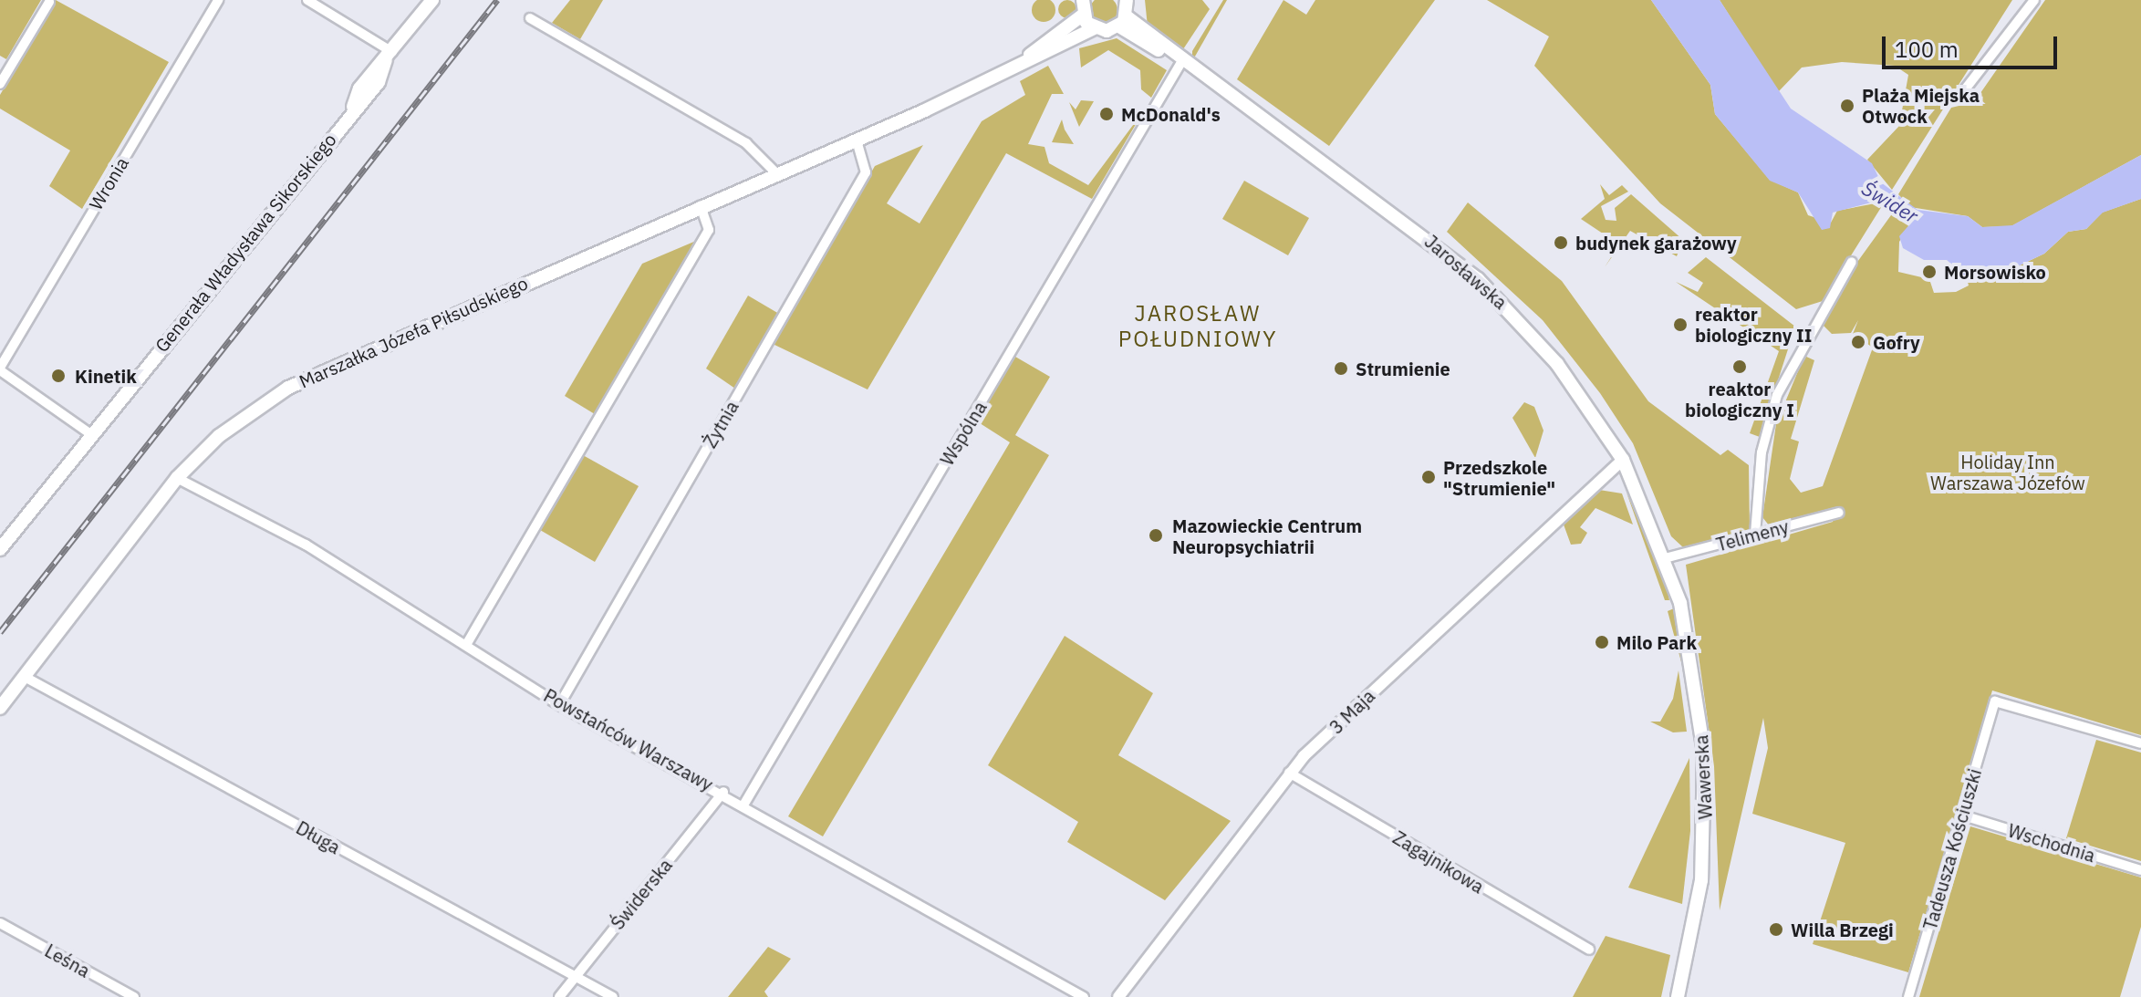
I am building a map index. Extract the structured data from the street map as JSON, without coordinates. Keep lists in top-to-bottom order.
{
  "streets": {
    "main road": [
      "Generała Władysława Sikorskiego",
      "Jarosławska",
      "Marszałka Józefa Piłsudskiego",
      "Wawerska"
    ],
    "street": [
      "Wronia",
      "Żytnia",
      "Wspólna",
      "Telimeny",
      "3 Maja",
      "Powstańców Warszawy",
      "Długa",
      "Wschodnia",
      "Tadeusza Kościuszki",
      "Zagajnikowa",
      "Świderska",
      "Leśna"
    ]
  },
  "crossings": [
    ["Jarosławska", "Wspólna"],
    ["Jarosławska", "Telimeny"],
    ["Jarosławska", "3 Maja"],
    ["Jarosławska", "Wawerska"],
    ["Marszałka Józefa Piłsudskiego", "Żytnia"],
    ["Marszałka Józefa Piłsudskiego", "Powstańców Warszawy"],
    ["Marszałka Józefa Piłsudskiego", "Długa"],
    ["Żytnia", "Powstańców Warszawy"],
    ["Wspólna", "Powstańców Warszawy"],
    ["Telimeny", "Wawerska"],
    ["3 Maja", "Zagajnikowa"],
    ["Powstańców Warszawy", "Świderska"],
    ["Długa", "Świderska"],
    ["Wschodnia", "Tadeusza Kościuszki"]
  ],
  "districts": ["JAROSŁAW POŁUDNIOWY"],
  "water": ["Świder"],
  "parks": ["Holiday Inn Warszawa Józefów"],
  "places": [
    "Plaża Miejska Otwock",
    "McDonald's",
    "budynek garażowy",
    "Morsowisko",
    "reaktor biologiczny II",
    "Gofry",
    "reaktor biologiczny I",
    "Strumienie",
    "Kinetik",
    "Przedszkole \"Strumienie\"",
    "Mazowieckie Centrum Neuropsychiatrii",
    "Milo Park",
    "Willa Brzegi"
  ],
  "scale_bar": "100 m"
}
